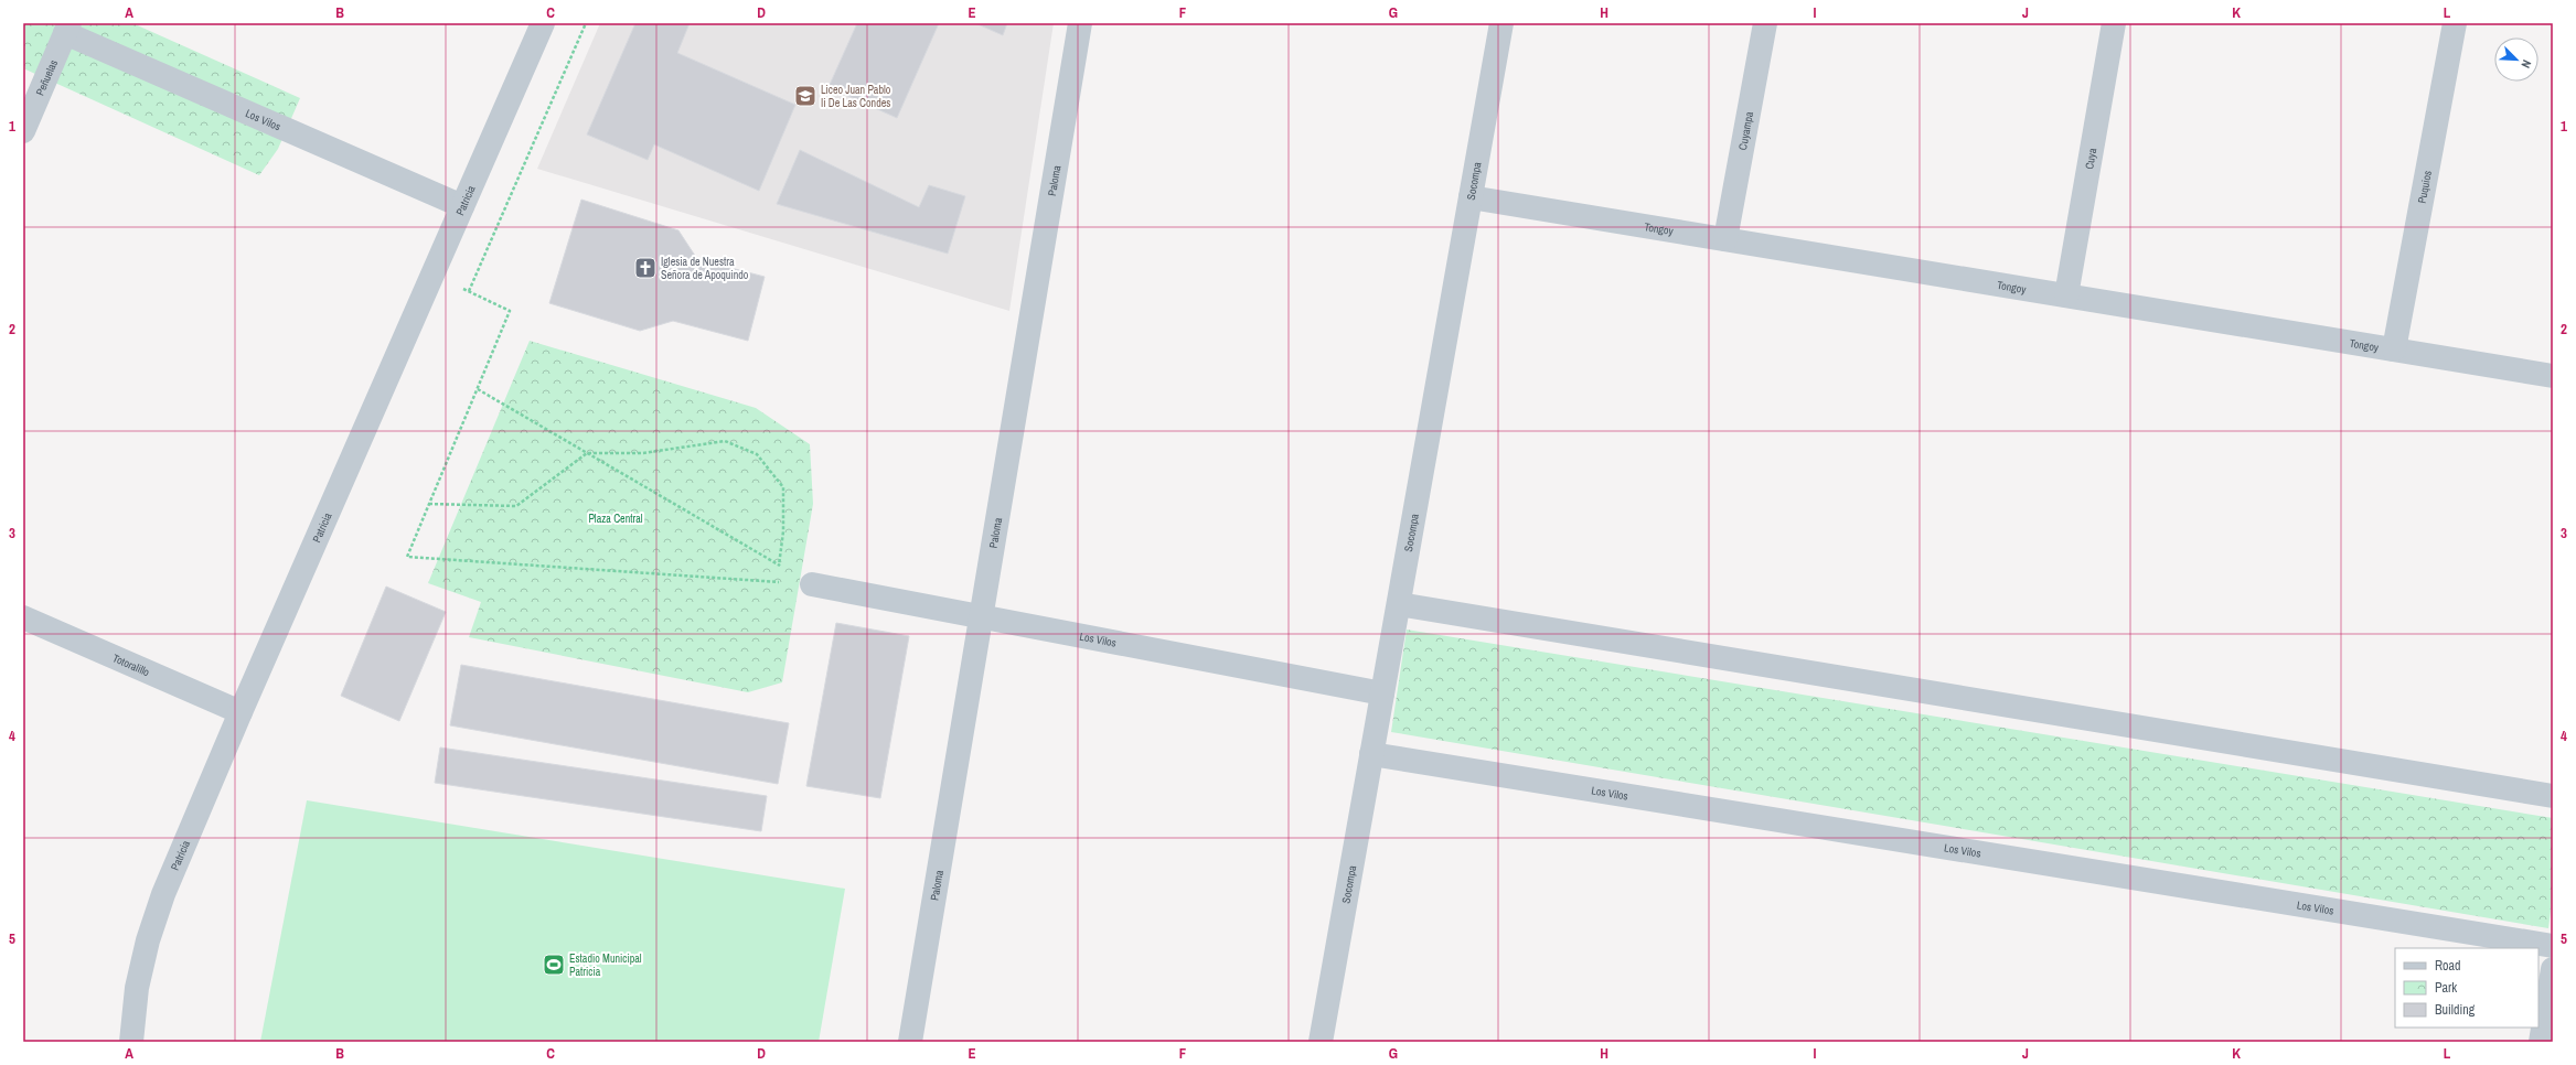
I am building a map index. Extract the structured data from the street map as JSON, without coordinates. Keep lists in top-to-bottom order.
{
  "streets": {
    "street": [
      "Peñuelas",
      "Los Vilos",
      "Cuyampa",
      "Cuya",
      "Paloma",
      "Socompa",
      "Puquios",
      "Patricia",
      "Tongoy",
      "Totoralillo"
    ]
  },
  "crossings": [
    ["Peñuelas", "Los Vilos"],
    ["Los Vilos", "Paloma"],
    ["Los Vilos", "Socompa"],
    ["Los Vilos", "Patricia"],
    ["Cuyampa", "Tongoy"],
    ["Cuya", "Tongoy"],
    ["Socompa", "Tongoy"],
    ["Puquios", "Tongoy"],
    ["Patricia", "Totoralillo"]
  ],
  "parks": ["Plaza Central"],
  "places": {
    "school or university": ["Liceo Juan Pablo Ii De Las Condes"],
    "church": ["Iglesia de Nuestra Señora de Apoquindo"],
    "sports": ["Estadio Municipal Patricia"]
  },
  "legend": ["Road", "Park", "Building"],
  "north": "bottom right",
  "grid": {
    "columns": [
      "A",
      "B",
      "C",
      "D",
      "E",
      "F",
      "G",
      "H",
      "I",
      "J",
      "K",
      "L"
    ],
    "rows": [
      "1",
      "2",
      "3",
      "4",
      "5"
    ]
  }
}
